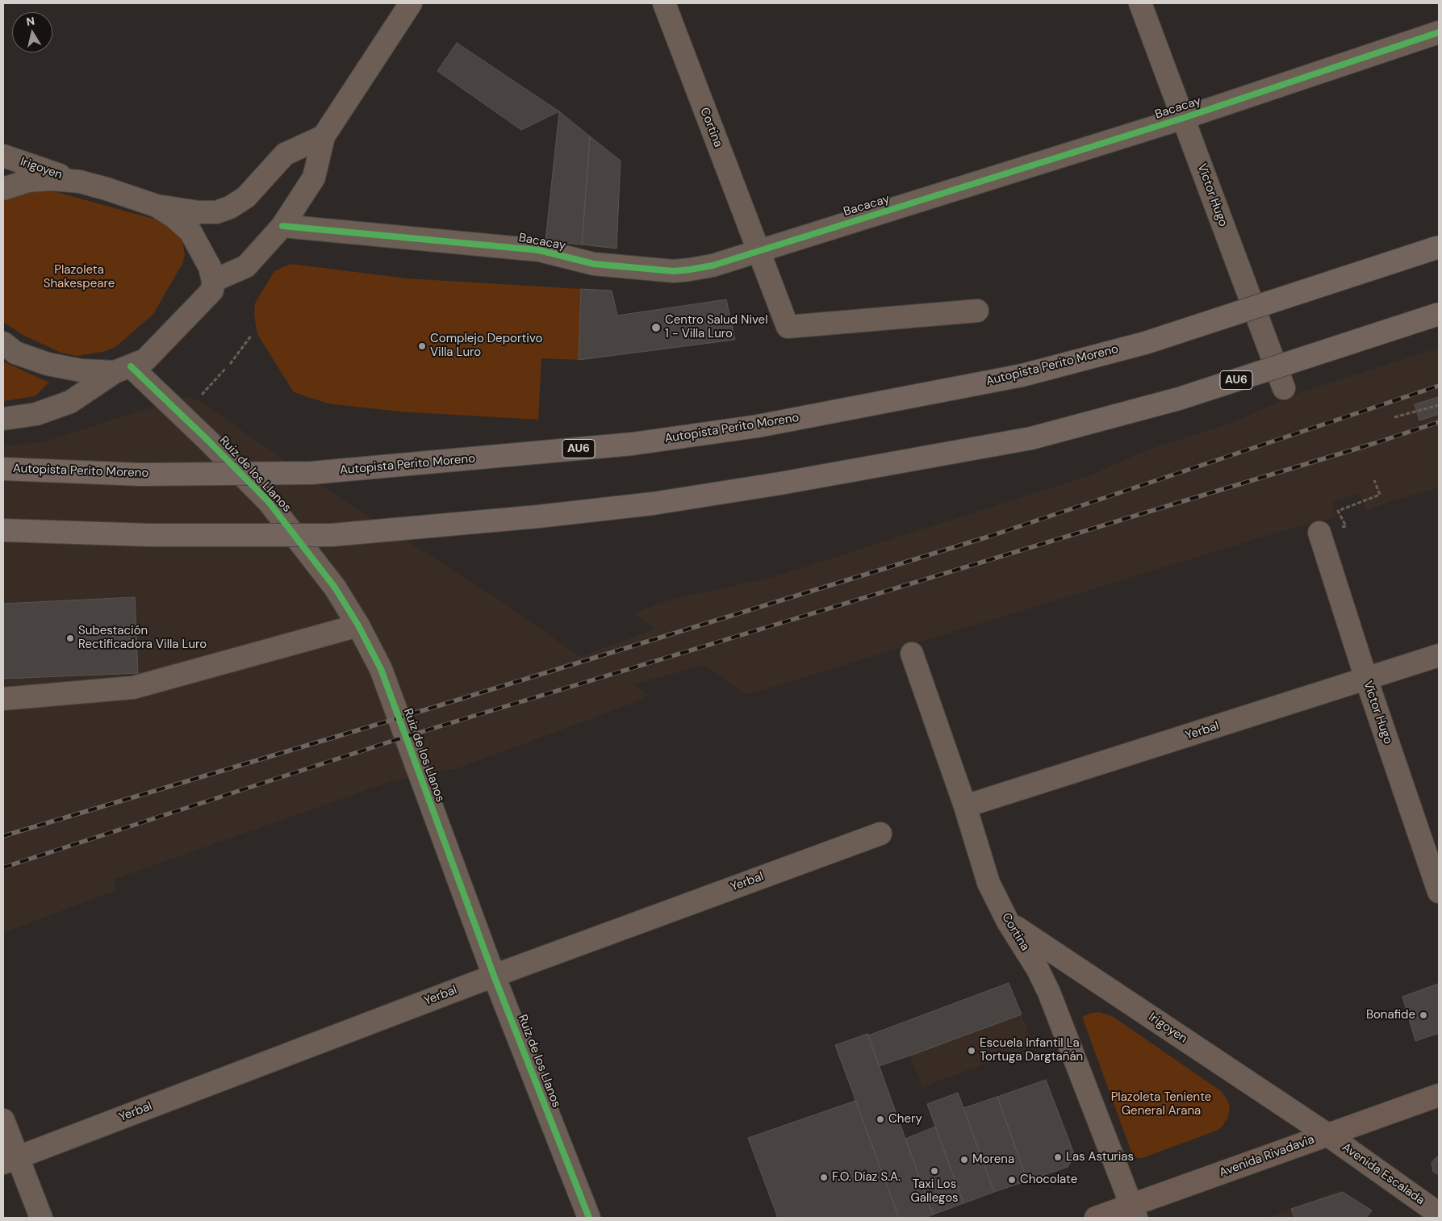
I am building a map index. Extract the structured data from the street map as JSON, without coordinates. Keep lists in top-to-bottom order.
{
  "streets": {
    "highway": ["Autopista Perito Moreno", "AU6"],
    "main road": ["Avenida Rivadavia"],
    "street": [
      "Bacacay",
      "Cortina",
      "Irigoyen",
      "Víctor Hugo",
      "Ruiz de los Llanos",
      "Yerbal",
      "Avenida Escalada"
    ]
  },
  "crossings": [
    ["Bacacay", "Cortina"],
    ["Bacacay", "Víctor Hugo"],
    ["Cortina", "Irigoyen"],
    ["Cortina", "Yerbal"],
    ["Cortina", "Avenida Rivadavia"],
    ["Irigoyen", "Avenida Rivadavia"],
    ["Irigoyen", "Avenida Escalada"],
    ["Víctor Hugo", "Yerbal"],
    ["Ruiz de los Llanos", "Yerbal"],
    ["Avenida Rivadavia", "Avenida Escalada"]
  ],
  "parks": ["Plazoleta Shakespeare", "Plazoleta Teniente General Arana"],
  "places": [
    "Centro Salud Nivel 1 - Villa Luro",
    "Complejo Deportivo Villa Luro",
    "Subestación Rectificadora Villa Luro",
    "Bonafide",
    "Escuela Infantil La Tortuga Dargtañán",
    "Chery",
    "Las Asturias",
    "Morena",
    "Taxi Los Gallegos",
    "F.O. Díaz S.A.",
    "Chocolate"
  ],
  "north": "top"
}
